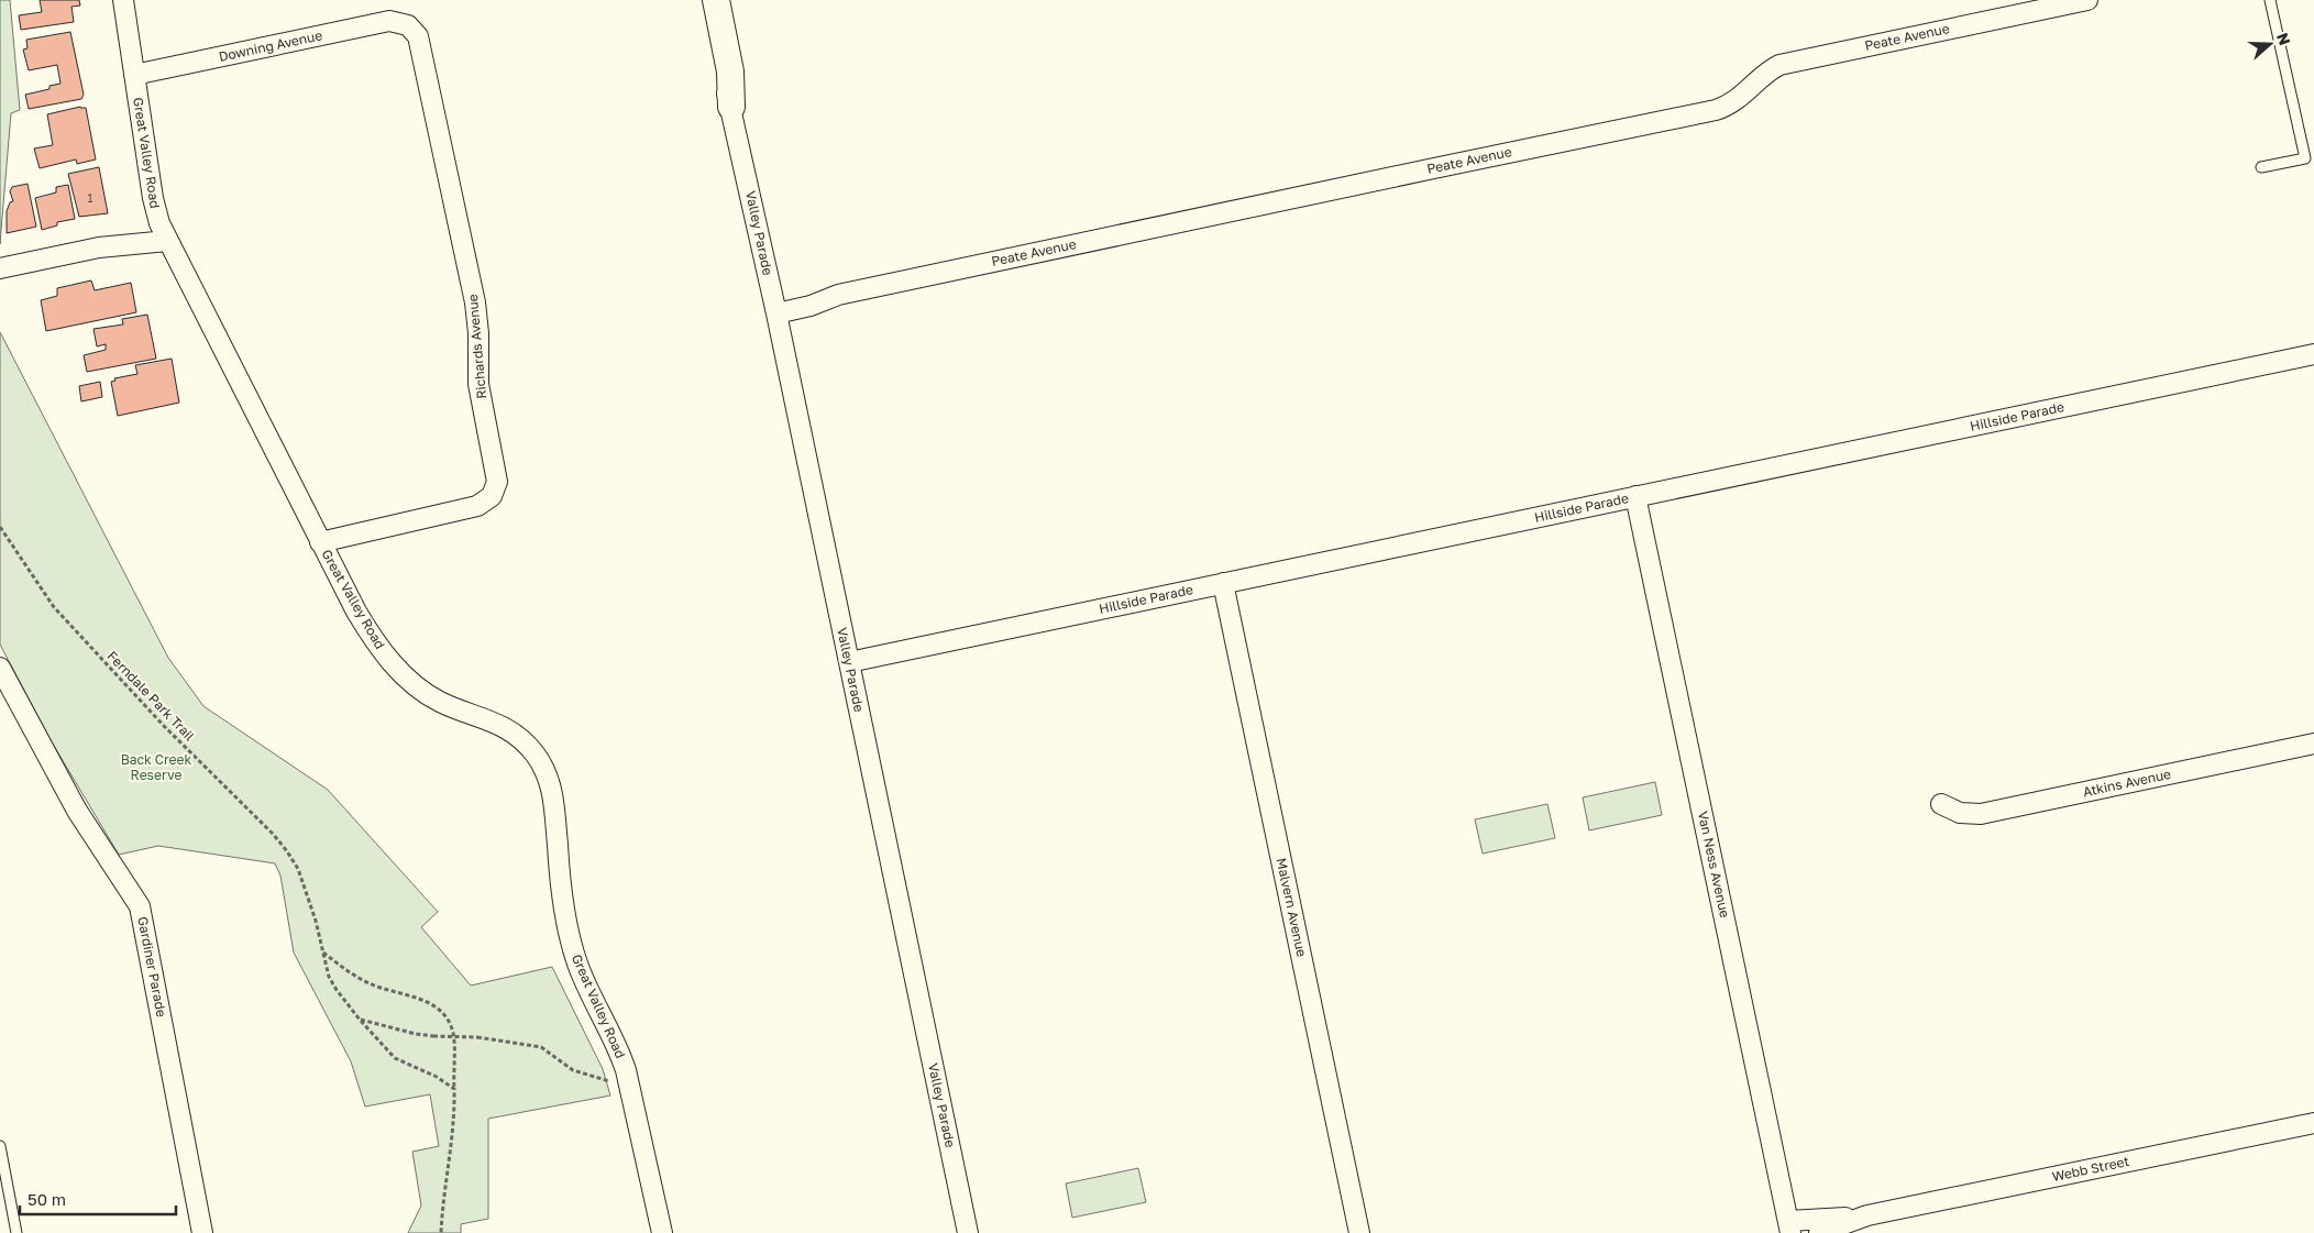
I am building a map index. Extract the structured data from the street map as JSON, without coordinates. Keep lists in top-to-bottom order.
{
  "streets": {
    "street": [
      "Peate Avenue",
      "Downing Avenue",
      "Great Valley Road",
      "Valley Parade",
      "Richards Avenue",
      "Hillside Parade",
      "Atkins Avenue",
      "Van Ness Avenue",
      "Malvern Avenue",
      "Gardiner Parade",
      "Webb Street"
    ],
    "path": ["Ferndale Park Trail"]
  },
  "crossings": [
    ["Peate Avenue", "Valley Parade"],
    ["Downing Avenue", "Great Valley Road"],
    ["Downing Avenue", "Richards Avenue"],
    ["Great Valley Road", "Richards Avenue"],
    ["Valley Parade", "Hillside Parade"],
    ["Hillside Parade", "Van Ness Avenue"],
    ["Hillside Parade", "Malvern Avenue"],
    ["Van Ness Avenue", "Webb Street"]
  ],
  "parks": ["Back Creek Reserve"],
  "house_numbers": ["1"],
  "scale_bar": "50 m",
  "north": "right"
}
